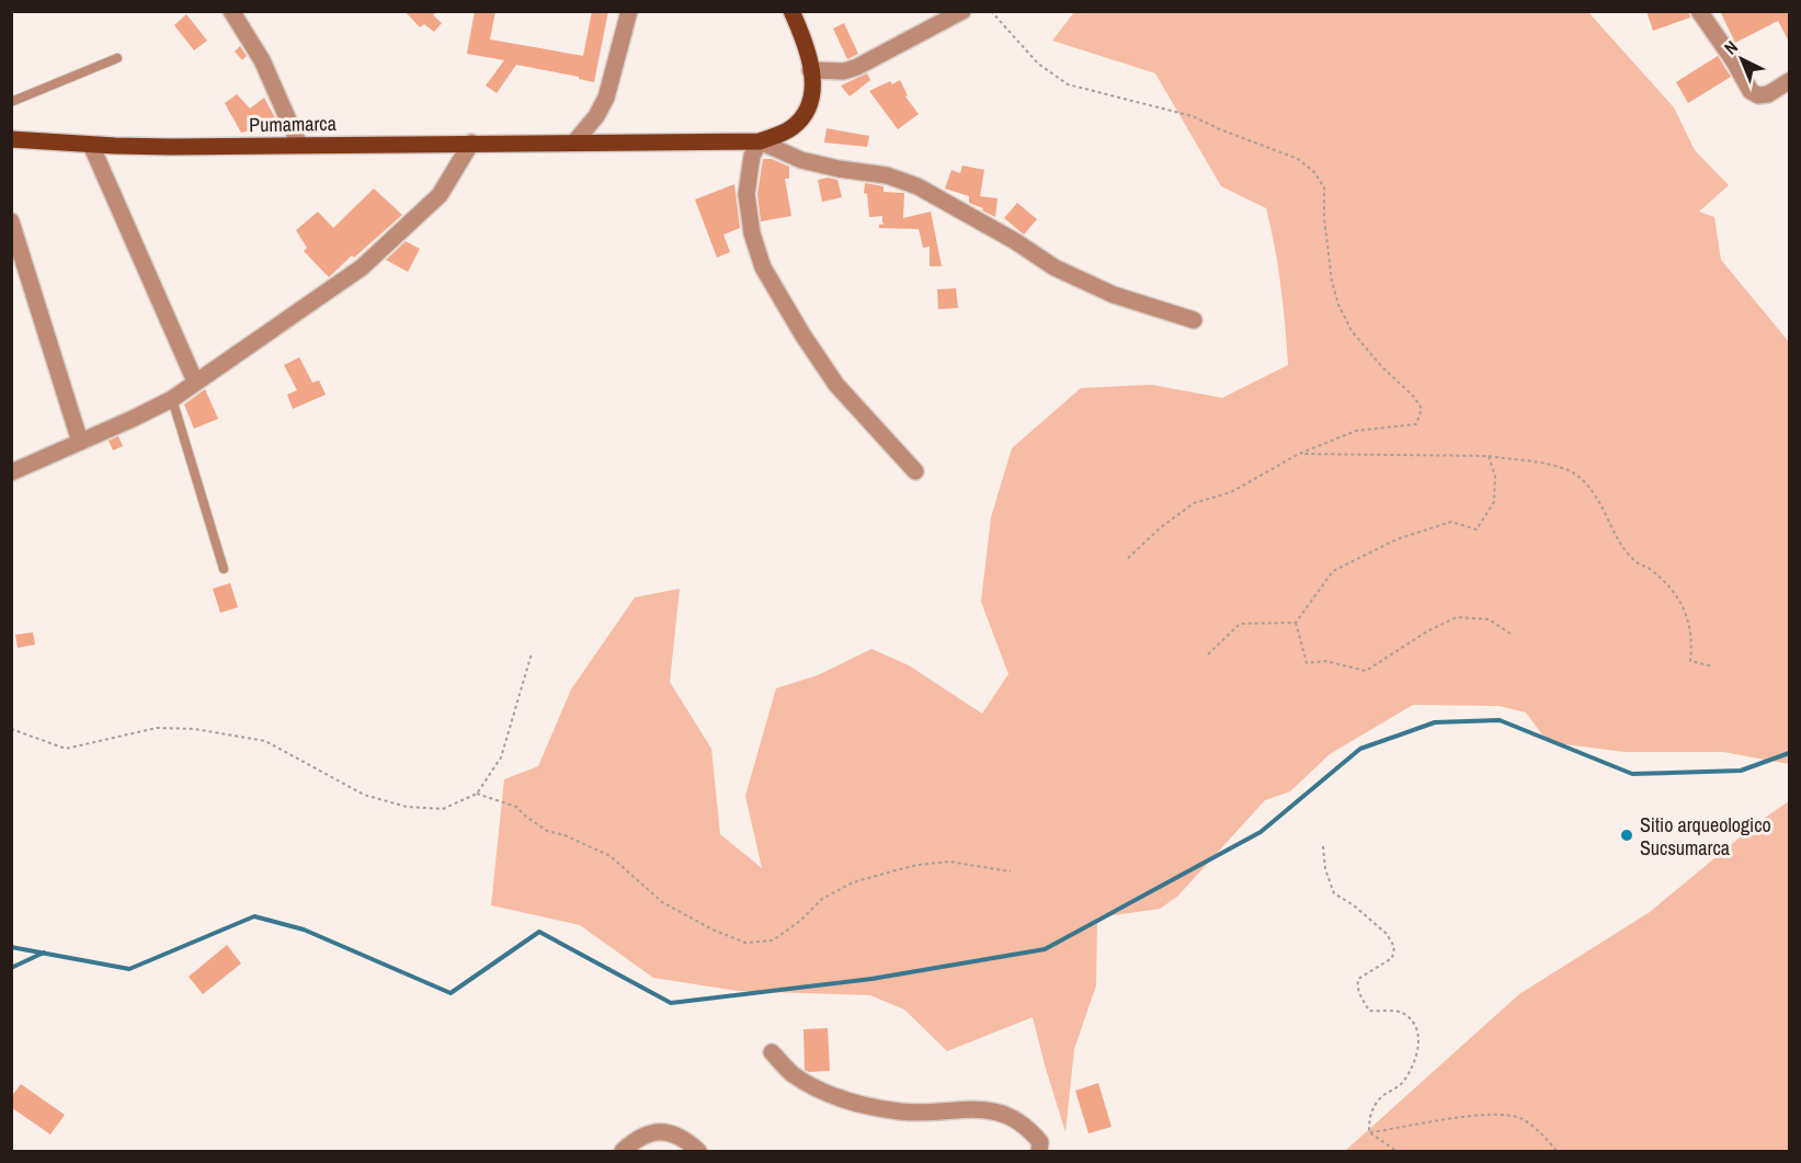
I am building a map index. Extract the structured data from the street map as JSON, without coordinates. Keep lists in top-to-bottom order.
{
  "streets": {
    "main road": ["Pumamarca"]
  },
  "places": ["Sitio arqueologico Sucsumarca"],
  "north": "top left"
}
